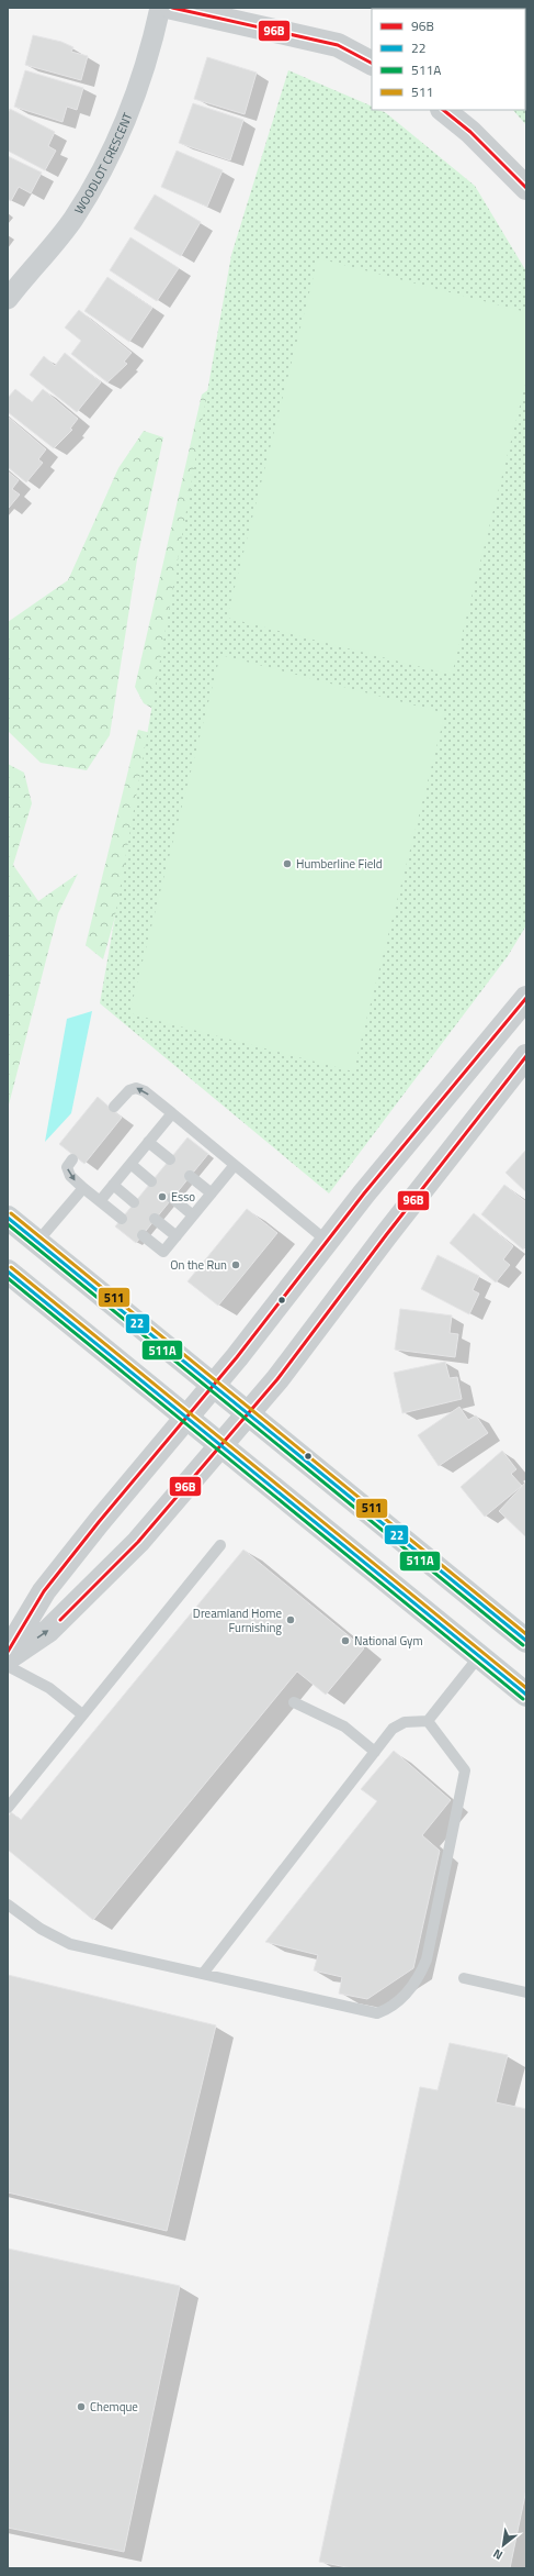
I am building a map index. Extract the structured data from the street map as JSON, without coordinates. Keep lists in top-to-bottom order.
{
  "streets": {
    "street": ["WOODLOT CRESCENT"]
  },
  "places": [
    "Humberline Field",
    "Esso",
    "On the Run",
    "Dreamland Home Furnishing",
    "National Gym",
    "Chemque"
  ],
  "lines": [
    "transit line 96B",
    "transit line 511",
    "transit line 22",
    "transit line 511A"
  ],
  "legend": [
    "96B",
    "22",
    "511A",
    "511"
  ],
  "north": "bottom left"
}
